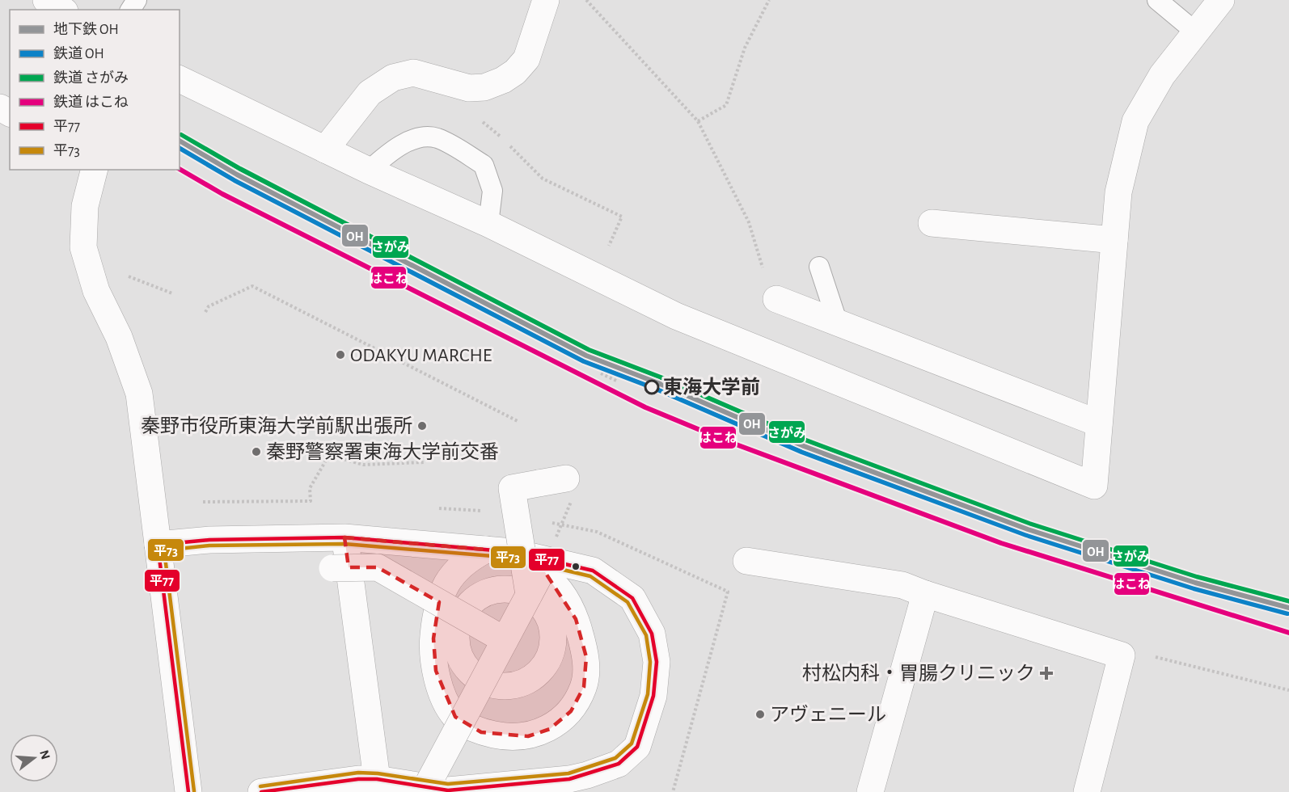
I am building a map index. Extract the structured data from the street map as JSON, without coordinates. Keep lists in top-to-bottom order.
{
  "places": {
    "other": [
      "ODAKYU MARCHE",
      "東海大学前",
      "秦野市役所東海大学前駅出張所",
      "秦野警察署東海大学前交番",
      "アヴェニール"
    ],
    "health": ["村松内科・胃腸クリニック"]
  },
  "lines": [
    "rail line さがみ",
    "metro line OH",
    "rail line OH",
    "rail line はこね",
    "transit line 平77",
    "transit line 平73"
  ],
  "legend": [
    "地下鉄 OH",
    "鉄道 OH",
    "鉄道 さがみ",
    "鉄道 はこね",
    "平77",
    "平73"
  ],
  "north": "right"
}
